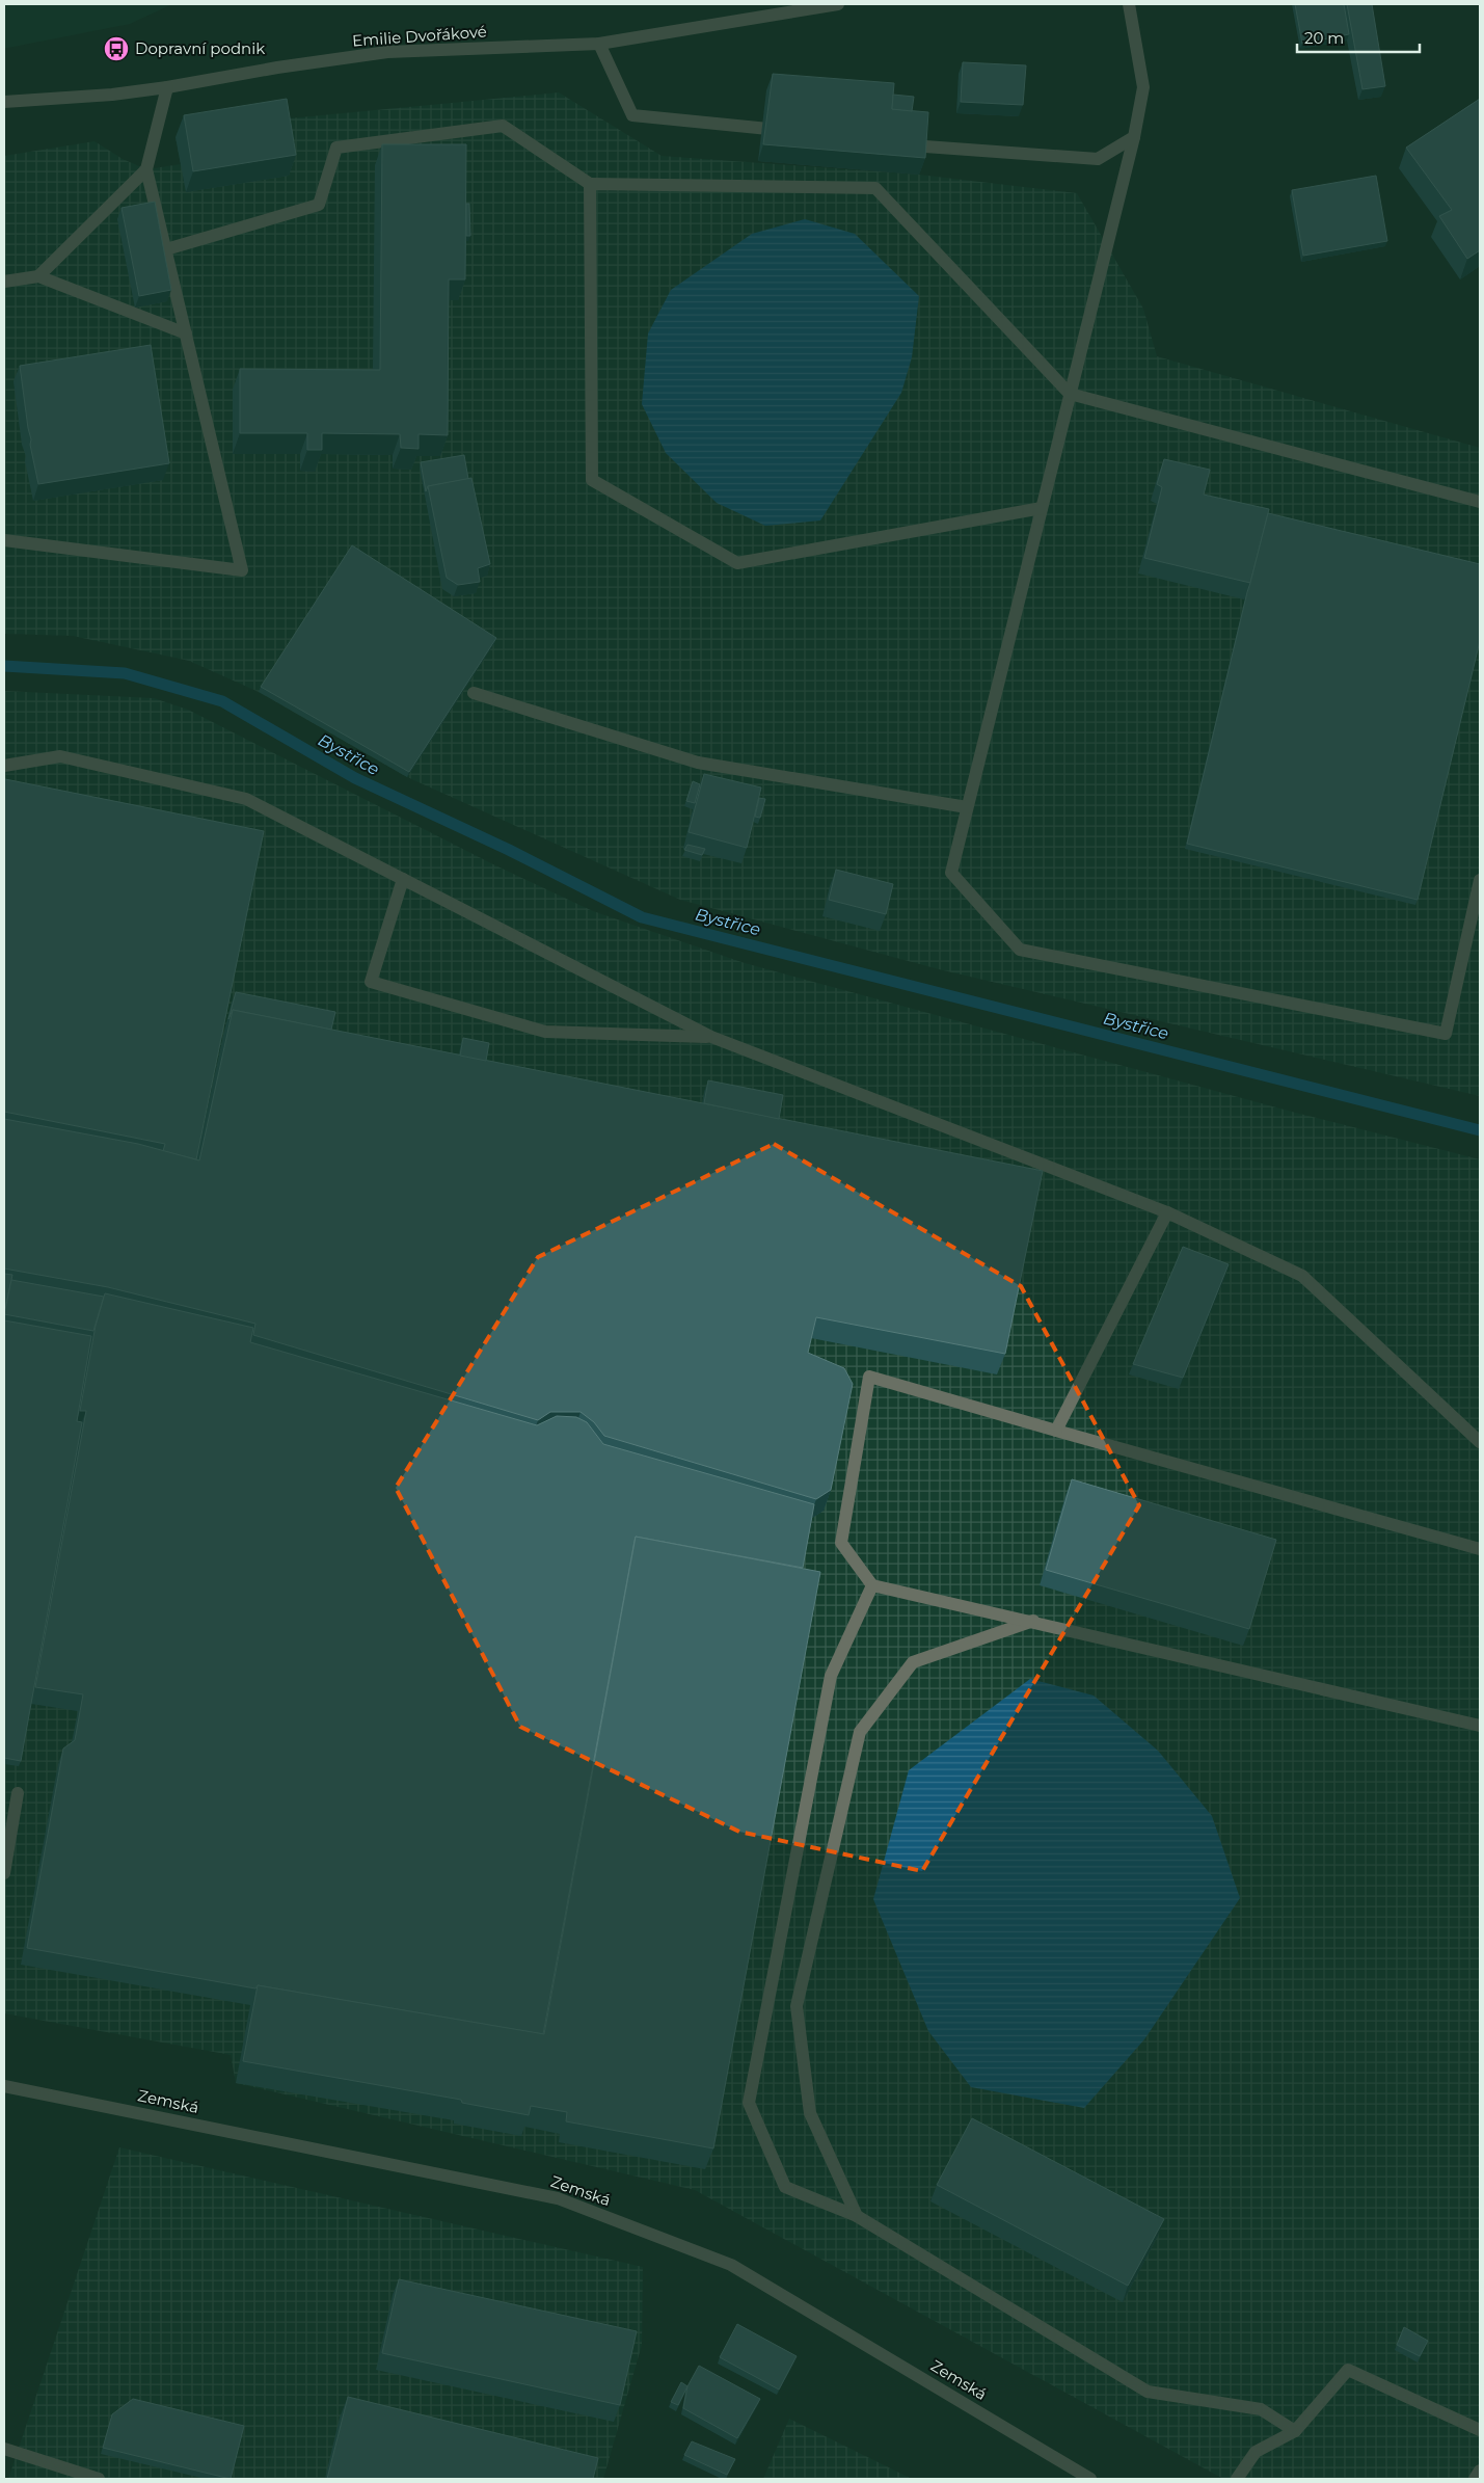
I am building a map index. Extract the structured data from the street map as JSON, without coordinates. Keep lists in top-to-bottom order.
{
  "streets": {
    "street": ["Emilie Dvořákové", "Zemská"]
  },
  "water": ["Bystřice"],
  "places": {
    "bus stop": ["Dopravní podnik"]
  },
  "scale_bar": "20 m"
}
